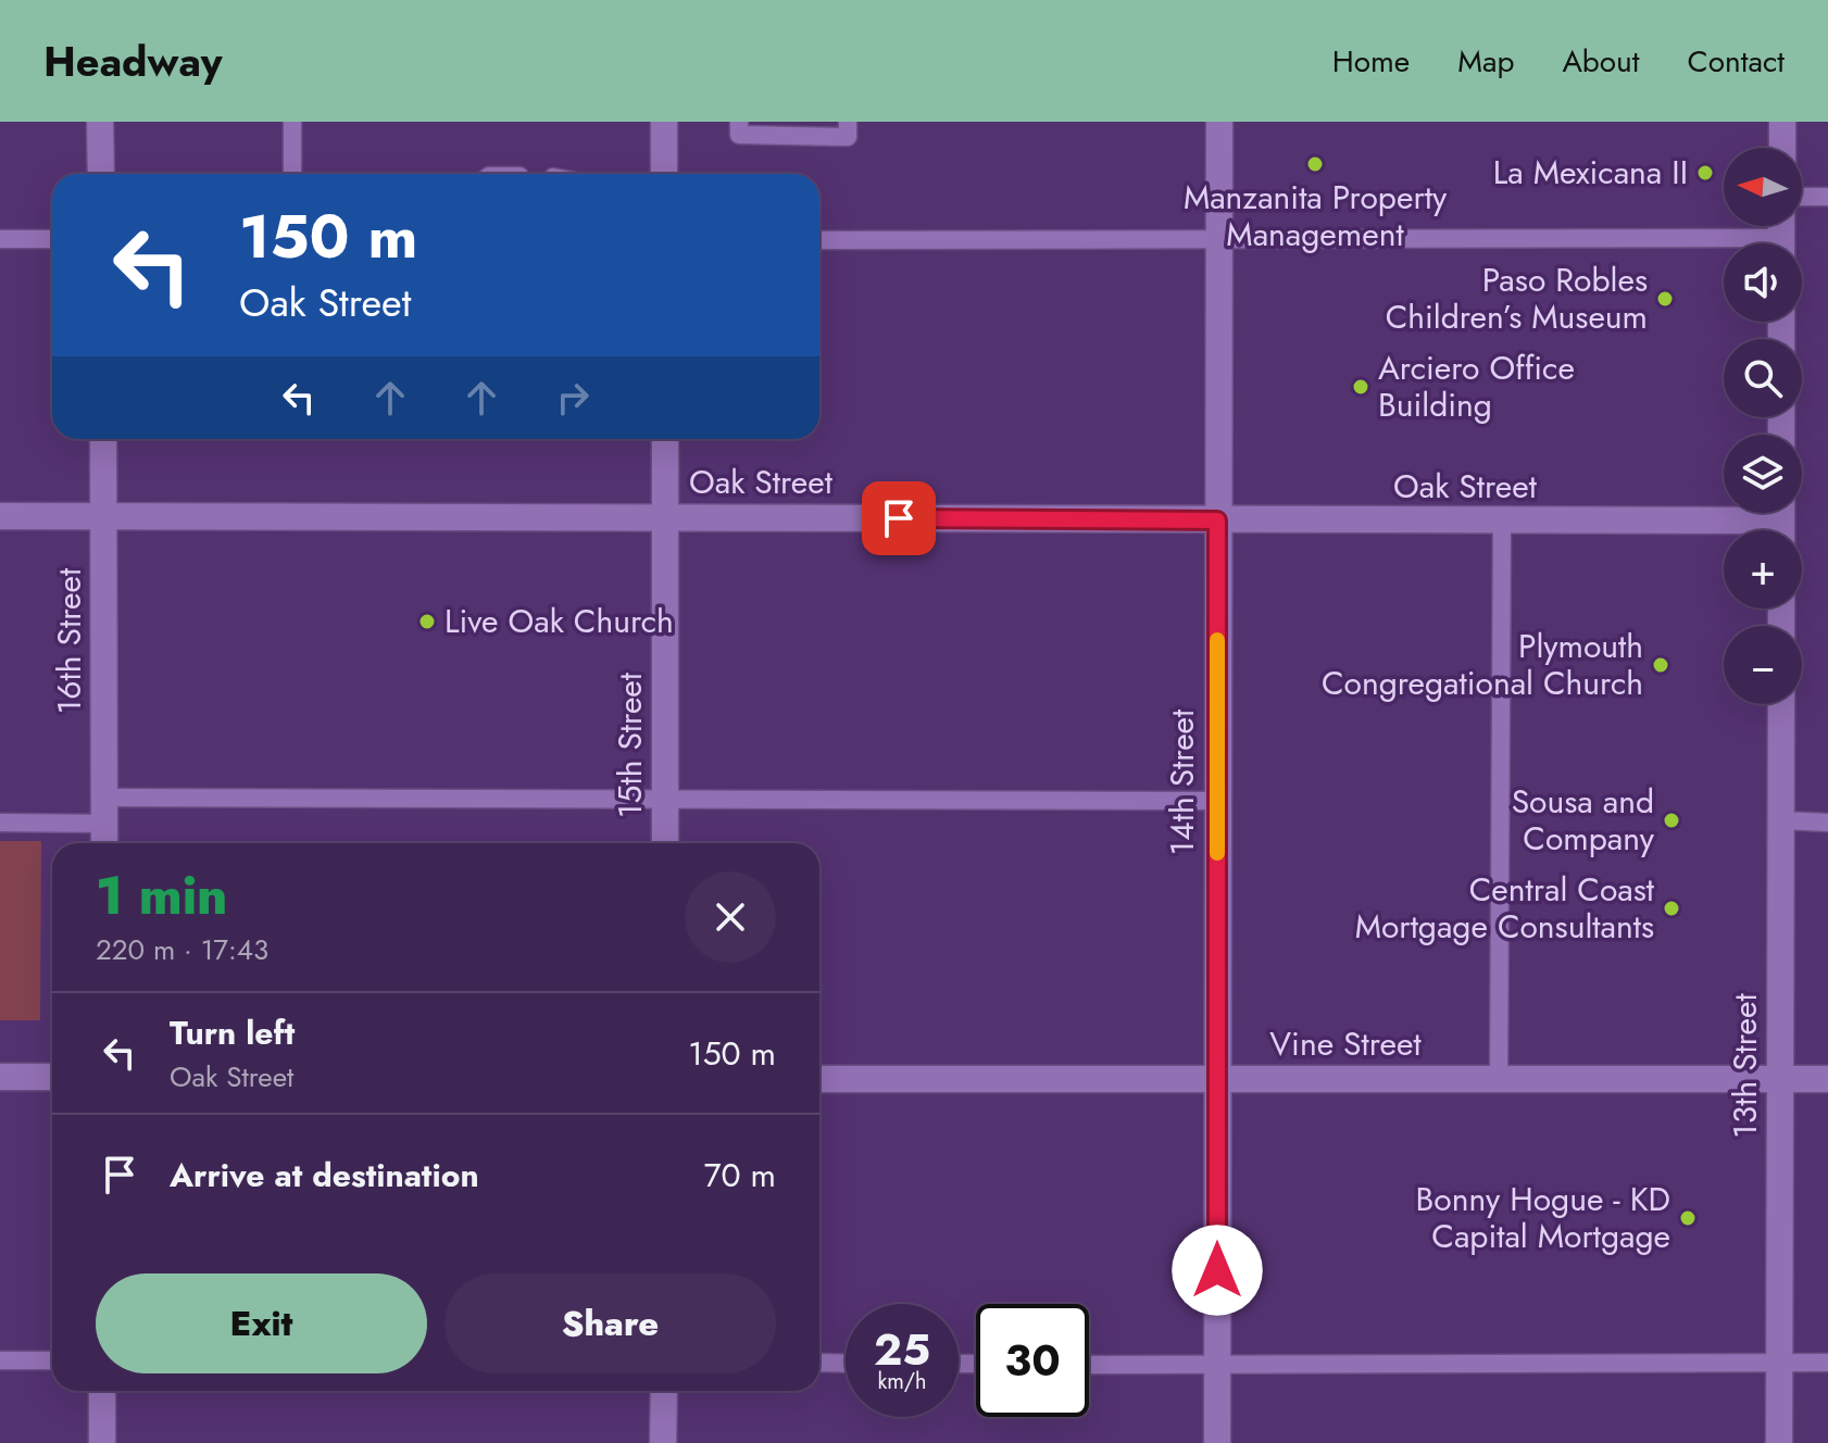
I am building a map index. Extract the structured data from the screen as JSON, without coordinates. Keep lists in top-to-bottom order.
{
  "streets": {
    "street": [
      "Oak Street",
      "16th Street",
      "15th Street",
      "14th Street",
      "Vine Street",
      "13th Street"
    ]
  },
  "crossings": [
    ["Oak Street", "16th Street"],
    ["Oak Street", "15th Street"],
    ["Oak Street", "14th Street"],
    ["14th Street", "Vine Street"],
    ["Vine Street", "13th Street"]
  ],
  "places": [
    "Manzanita Property Management",
    "La Mexicana II",
    "Paso Robles Children’s Museum",
    "Arciero Office Building",
    "Live Oak Church",
    "Plymouth Congregational Church",
    "Sousa and Company",
    "Central Coast Mortgage Consultants",
    "Bonny Hogue - KD Capital Mortgage"
  ],
  "north": "left",
  "page": {
    "header": "Headway",
    "nav": [
      "Home",
      "Map",
      "About",
      "Contact"
    ],
    "map_buttons": ["+", "−"],
    "turn": ["150 m", "Oak Street"],
    "heading": ["1 min", "220 m · 17:43"],
    "list": [
      {
        "name": "Turn left",
        "note": "Oak Street",
        "value": "150 m"
      },
      {
        "name": "Arrive at destination",
        "value": "70 m"
      }
    ],
    "buttons": ["Exit", "Share"],
    "speed": "25 km/h",
    "limit": "30"
  }
}
